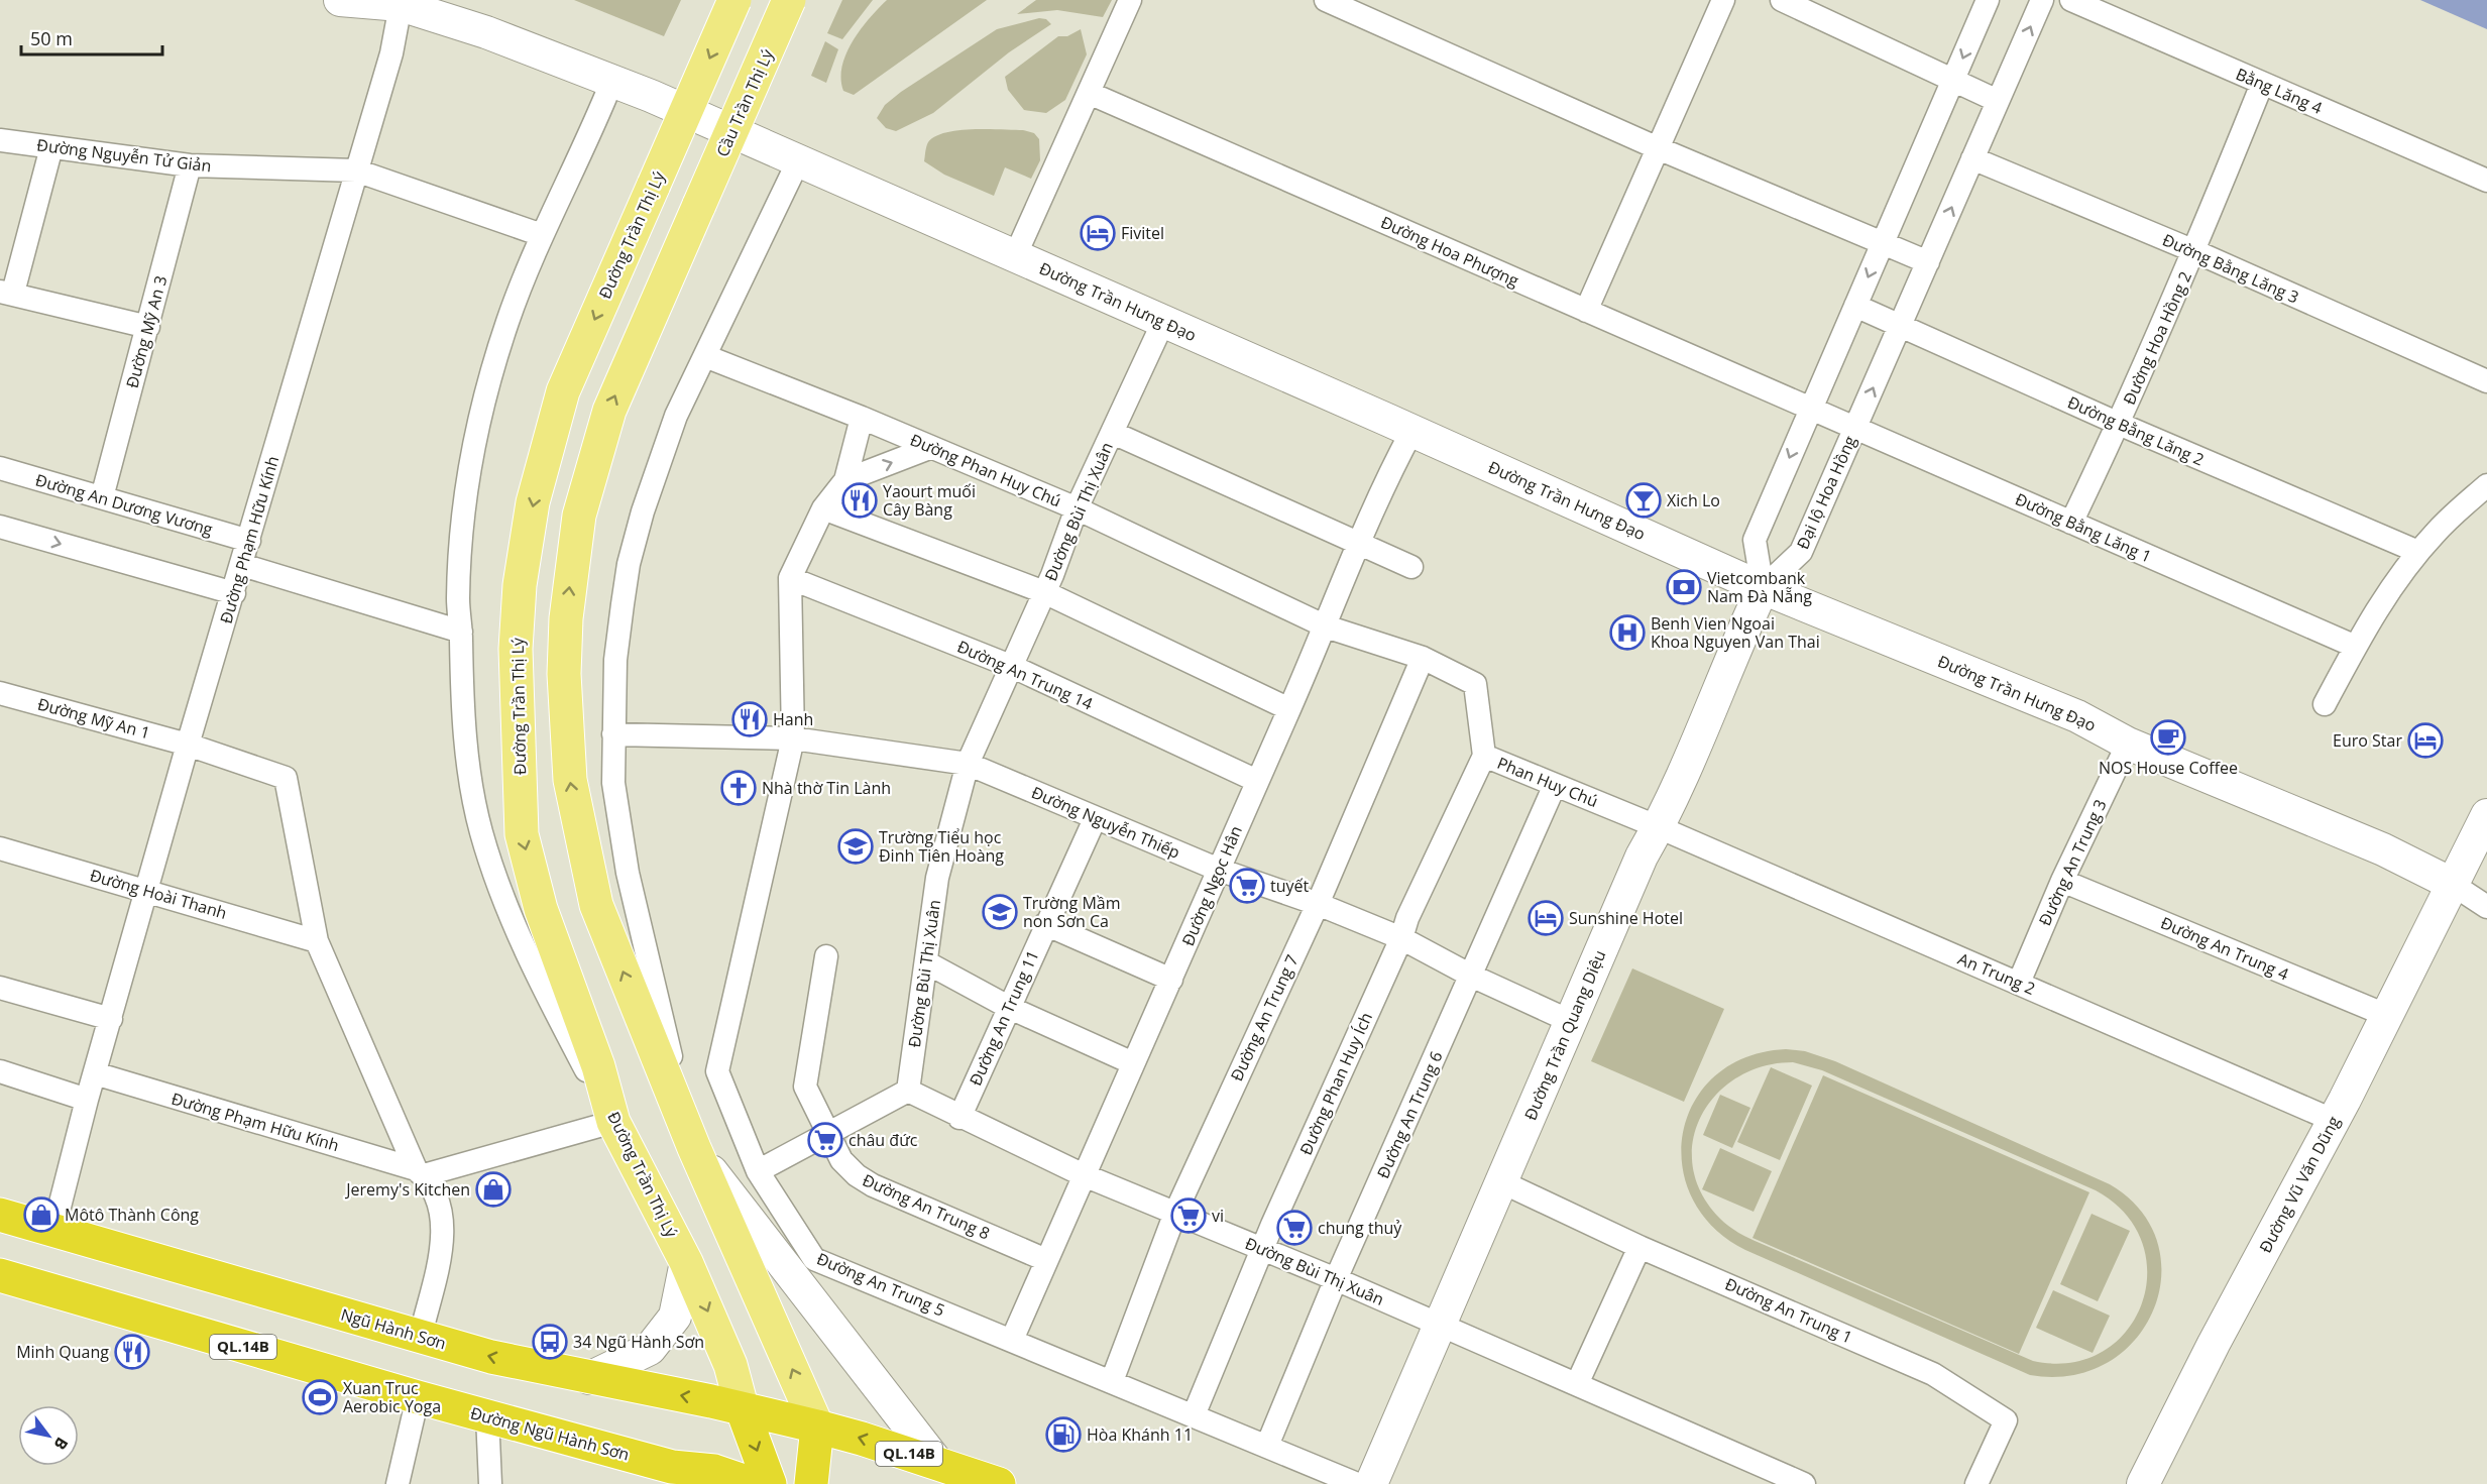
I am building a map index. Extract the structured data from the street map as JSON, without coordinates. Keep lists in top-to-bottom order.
{
  "streets": {
    "highway": ["Ngũ Hành Sơn", "QL.14B", "Đường Ngũ Hành Sơn"],
    "main road": [
      "Cầu Trần Thị Lý",
      "Đường Trần Thị Lý",
      "Đường Trần Hưng Đạo",
      "Đường Trần Quang Diệu",
      "Đường Vũ Văn Dũng"
    ],
    "street": [
      "Bằng Lăng 4",
      "Đường Nguyễn Tử Giản",
      "Đường Hoa Phượng",
      "Đường Bằng Lăng 3",
      "Đường Mỹ An 3",
      "Đường Hoa Hồng 2",
      "Đường Bằng Lăng 2",
      "Đường Phan Huy Chú",
      "Đại lộ Hoa Hồng",
      "Đường An Dương Vương",
      "Đường Bùi Thị Xuân",
      "Đường Bằng Lăng 1",
      "Đường Phạm Hữu Kính",
      "Đường An Trung 14",
      "Đường Mỹ An 1",
      "Phan Huy Chú",
      "Đường Nguyễn Thiếp",
      "Đường An Trung 3",
      "Đường Ngọc Hân",
      "Đường Hoài Thanh",
      "Đường An Trung 4",
      "An Trung 2",
      "Đường An Trung 11",
      "Đường An Trung 7",
      "Đường Phan Huy Ích",
      "Đường An Trung 6",
      "Đường An Trung 8",
      "Đường An Trung 5",
      "Đường An Trung 1"
    ]
  },
  "crossings": [
    ["Bằng Lăng 4", "Đường Hoa Hồng 2"],
    ["Đường Nguyễn Tử Giản", "Đường Mỹ An 3"],
    ["Đường Nguyễn Tử Giản", "Đường Phạm Hữu Kính"],
    ["Đường Hoa Phượng", "Đường Bằng Lăng 1"],
    ["Đường Bằng Lăng 3", "Đường Hoa Hồng 2"],
    ["Đường Bằng Lăng 3", "Đại lộ Hoa Hồng"],
    ["Đường Trần Hưng Đạo", "Đại lộ Hoa Hồng"],
    ["Đường Trần Hưng Đạo", "Đường Bùi Thị Xuân"],
    ["Đường Trần Hưng Đạo", "Đường Phạm Hữu Kính"],
    ["Đường Trần Hưng Đạo", "Đường An Trung 3"],
    ["Đường Trần Hưng Đạo", "Đường Ngọc Hân"],
    ["Đường Trần Hưng Đạo", "Đường Trần Quang Diệu"],
    ["Đường Trần Hưng Đạo", "Đường Vũ Văn Dũng"],
    ["Đường Mỹ An 3", "Đường An Dương Vương"],
    ["Đường Hoa Hồng 2", "Đường Bằng Lăng 2"],
    ["Đường Hoa Hồng 2", "Đường Bằng Lăng 1"],
    ["Đường Bằng Lăng 2", "Đại lộ Hoa Hồng"],
    ["Đường Phan Huy Chú", "Đường Bùi Thị Xuân"],
    ["Đường Phan Huy Chú", "Phan Huy Chú"],
    ["Đường Phan Huy Chú", "Đường Ngọc Hân"],
    ["Đại lộ Hoa Hồng", "Đường Bằng Lăng 1"],
    ["Đại lộ Hoa Hồng", "Đường Trần Quang Diệu"],
    ["Đường An Dương Vương", "Đường Phạm Hữu Kính"],
    ["Đường Bùi Thị Xuân", "Đường An Trung 14"],
    ["Đường Bùi Thị Xuân", "Đường Nguyễn Thiếp"],
    ["Đường Bùi Thị Xuân", "Đường Ngọc Hân"],
    ["Đường Bùi Thị Xuân", "Đường An Trung 11"],
    ["Đường Bùi Thị Xuân", "Đường An Trung 7"],
    ["Đường Bùi Thị Xuân", "Đường Trần Quang Diệu"],
    ["Đường Bùi Thị Xuân", "Đường Phan Huy Ích"],
    ["Đường Bùi Thị Xuân", "Đường An Trung 6"],
    ["Đường Phạm Hữu Kính", "Đường Mỹ An 1"],
    ["Đường Phạm Hữu Kính", "Đường Hoài Thanh"],
    ["Đường Phạm Hữu Kính", "Ngũ Hành Sơn"],
    ["Đường An Trung 14", "Đường Ngọc Hân"],
    ["Đường An Trung 14", "Đường An Trung 5"],
    ["Đường Mỹ An 1", "Đường Hoài Thanh"],
    ["Phan Huy Chú", "Đường Ngọc Hân"],
    ["Phan Huy Chú", "An Trung 2"],
    ["Phan Huy Chú", "Đường An Trung 7"],
    ["Phan Huy Chú", "Đường Trần Quang Diệu"],
    ["Phan Huy Chú", "Đường Phan Huy Ích"],
    ["Phan Huy Chú", "Đường An Trung 6"],
    ["Đường Nguyễn Thiếp", "Đường Ngọc Hân"],
    ["Đường Nguyễn Thiếp", "Đường An Trung 11"],
    ["Đường Nguyễn Thiếp", "Đường An Trung 7"],
    ["Đường Nguyễn Thiếp", "Đường Trần Quang Diệu"],
    ["Đường Nguyễn Thiếp", "Đường Phan Huy Ích"],
    ["Đường Nguyễn Thiếp", "Đường An Trung 6"],
    ["Đường Nguyễn Thiếp", "Đường An Trung 5"],
    ["Đường An Trung 3", "Đường An Trung 4"],
    ["Đường An Trung 3", "An Trung 2"],
    ["Đường Ngọc Hân", "Đường An Trung 8"],
    ["Đường Ngọc Hân", "Đường An Trung 5"],
    ["Đường An Trung 4", "Đường Vũ Văn Dũng"],
    ["An Trung 2", "Đường Trần Quang Diệu"],
    ["An Trung 2", "Đường Vũ Văn Dũng"],
    ["Đường An Trung 7", "Đường An Trung 5"],
    ["Đường Phan Huy Ích", "Đường An Trung 5"],
    ["Đường An Trung 6", "Đường An Trung 5"]
  ],
  "one_way": ["Cầu Trần Thị Lý", "Đường Trần Thị Lý"],
  "places": {
    "hotel": ["Fivitel", "Euro Star", "Sunshine Hotel"],
    "restaurant": ["Yaourt muối Cây Bàng", "Hanh", "Minh Quang"],
    "bar": ["Xich Lo"],
    "bank": ["Vietcombank Nam Đà Nẵng"],
    "hospital": ["Benh Vien Ngoai Khoa Nguyen Van Thai"],
    "cafe": ["NOS House Coffee"],
    "church": ["Nhà thờ Tin Lành"],
    "school or university": ["Trường Tiểu học Đinh Tiên Hoàng", "Trường Mầm non Sơn Ca"],
    "supermarket": [
      "tuyết",
      "châu đức",
      "vi",
      "chung thuỷ"
    ],
    "shop": ["Jeremy's Kitchen", "Môtô Thành Công"],
    "bus stop": ["34 Ngũ Hành Sơn"],
    "sports": ["Xuan Truc Aerobic Yoga"],
    "fuel station": ["Hòa Khánh 11"]
  },
  "scale_bar": "50 m",
  "north": "bottom right"
}
